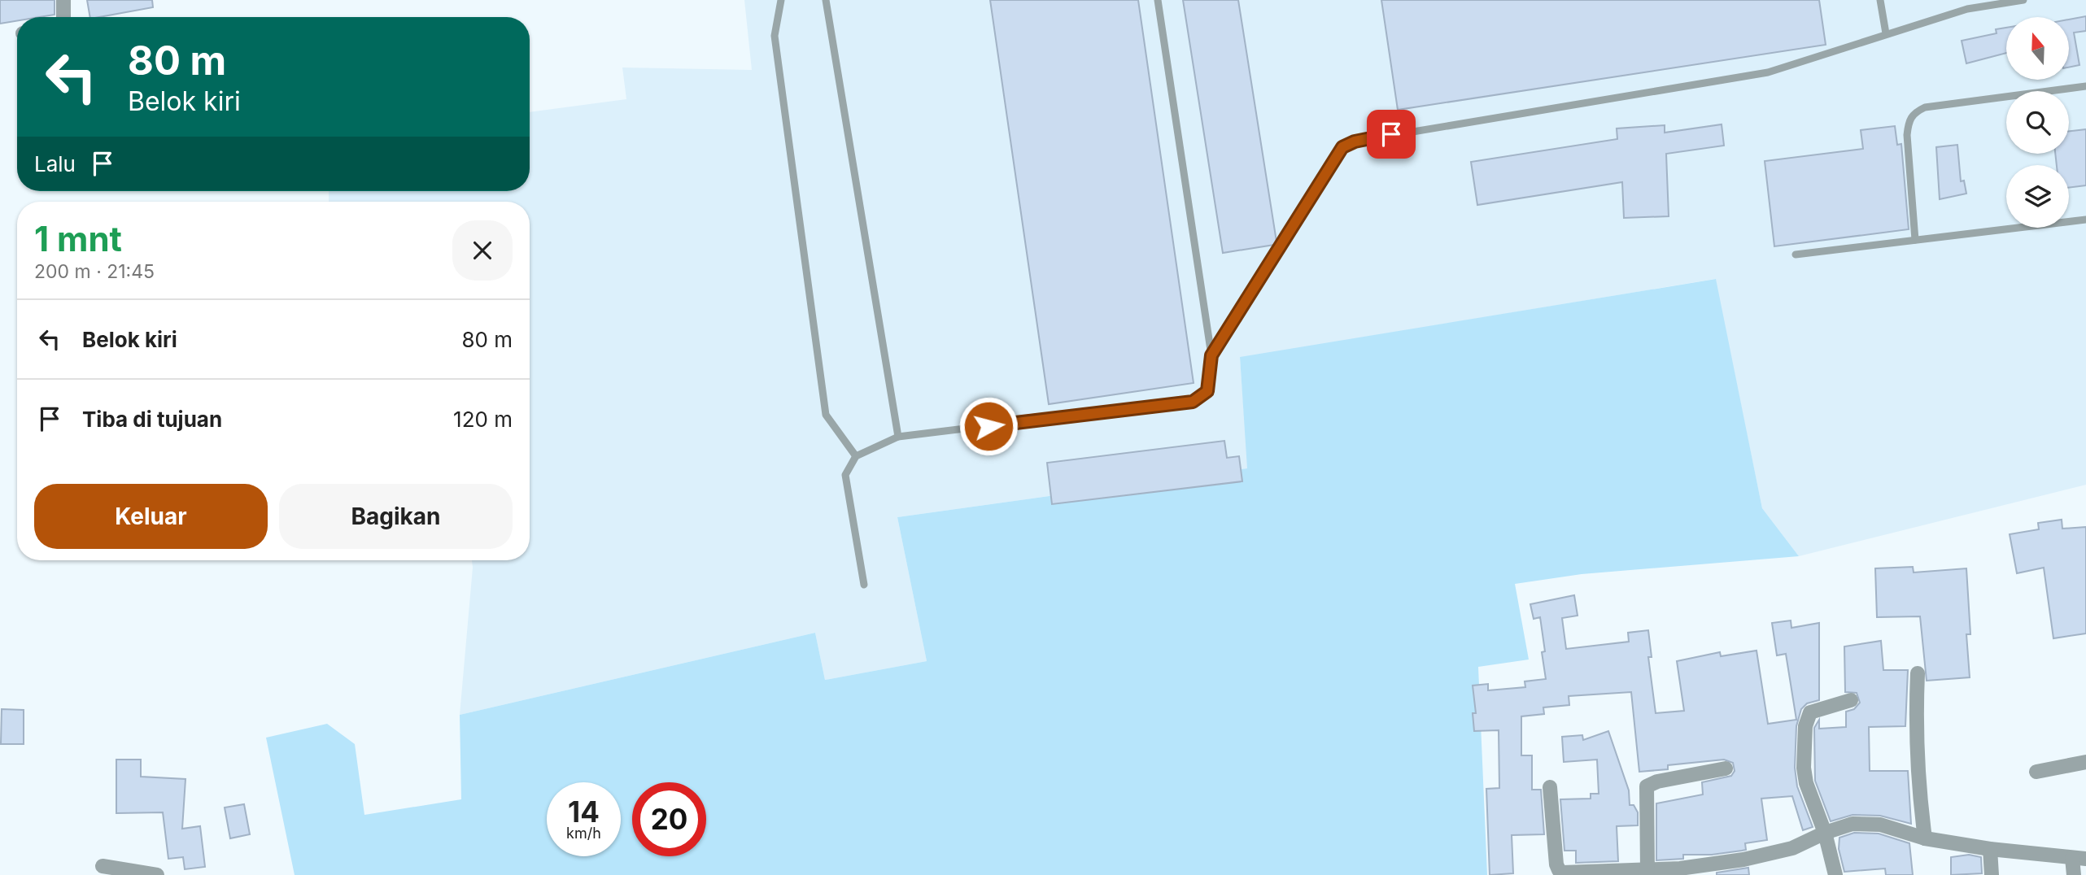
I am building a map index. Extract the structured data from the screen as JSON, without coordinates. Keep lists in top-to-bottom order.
{
  "north": "top",
  "page": {
    "turn": ["80 m", "Belok kiri"],
    "then": "Lalu",
    "heading": ["1 mnt", "200 m · 21:45"],
    "list": [
      {
        "name": "Belok kiri",
        "value": "80 m"
      },
      {
        "name": "Tiba di tujuan",
        "value": "120 m"
      }
    ],
    "buttons": ["Keluar", "Bagikan"],
    "speed": "14 km/h",
    "limit": "20"
  }
}
